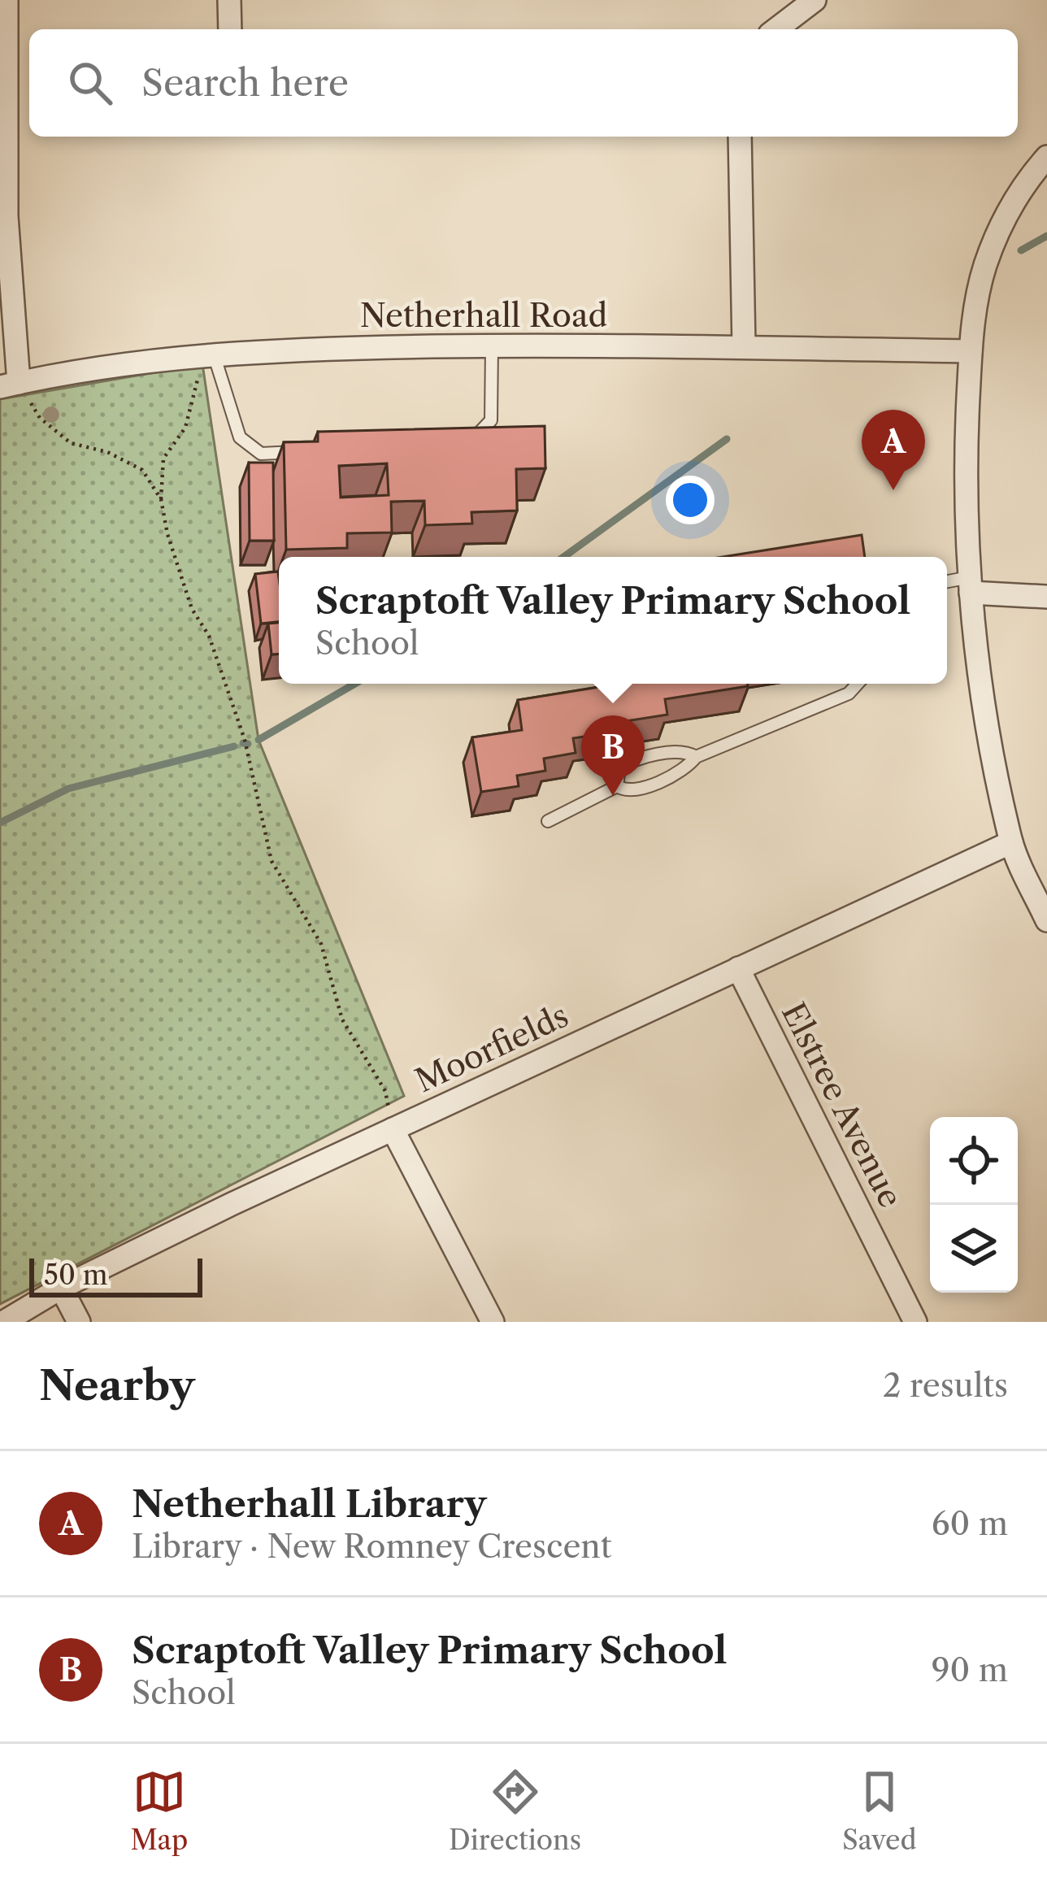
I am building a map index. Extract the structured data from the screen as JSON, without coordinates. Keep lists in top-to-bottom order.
{
  "streets": {
    "street": ["Netherhall Road", "Moorfields", "Elstree Avenue"]
  },
  "crossings": [
    ["Moorfields", "Elstree Avenue"]
  ],
  "scale_bar": "50 m",
  "page": {
    "search": "Search here",
    "pins": ["A", "B"],
    "popup": ["Scraptoft Valley Primary School", "School"],
    "scale": "50 m",
    "heading": ["Nearby", "2 results"],
    "list": [
      {
        "mark": "A",
        "name": "Netherhall Library",
        "note": "Library · New Romney Crescent",
        "value": "60 m"
      },
      {
        "mark": "B",
        "name": "Scraptoft Valley Primary School",
        "note": "School",
        "value": "90 m"
      }
    ],
    "nav": ["Map", "Directions", "Saved"]
  }
}
